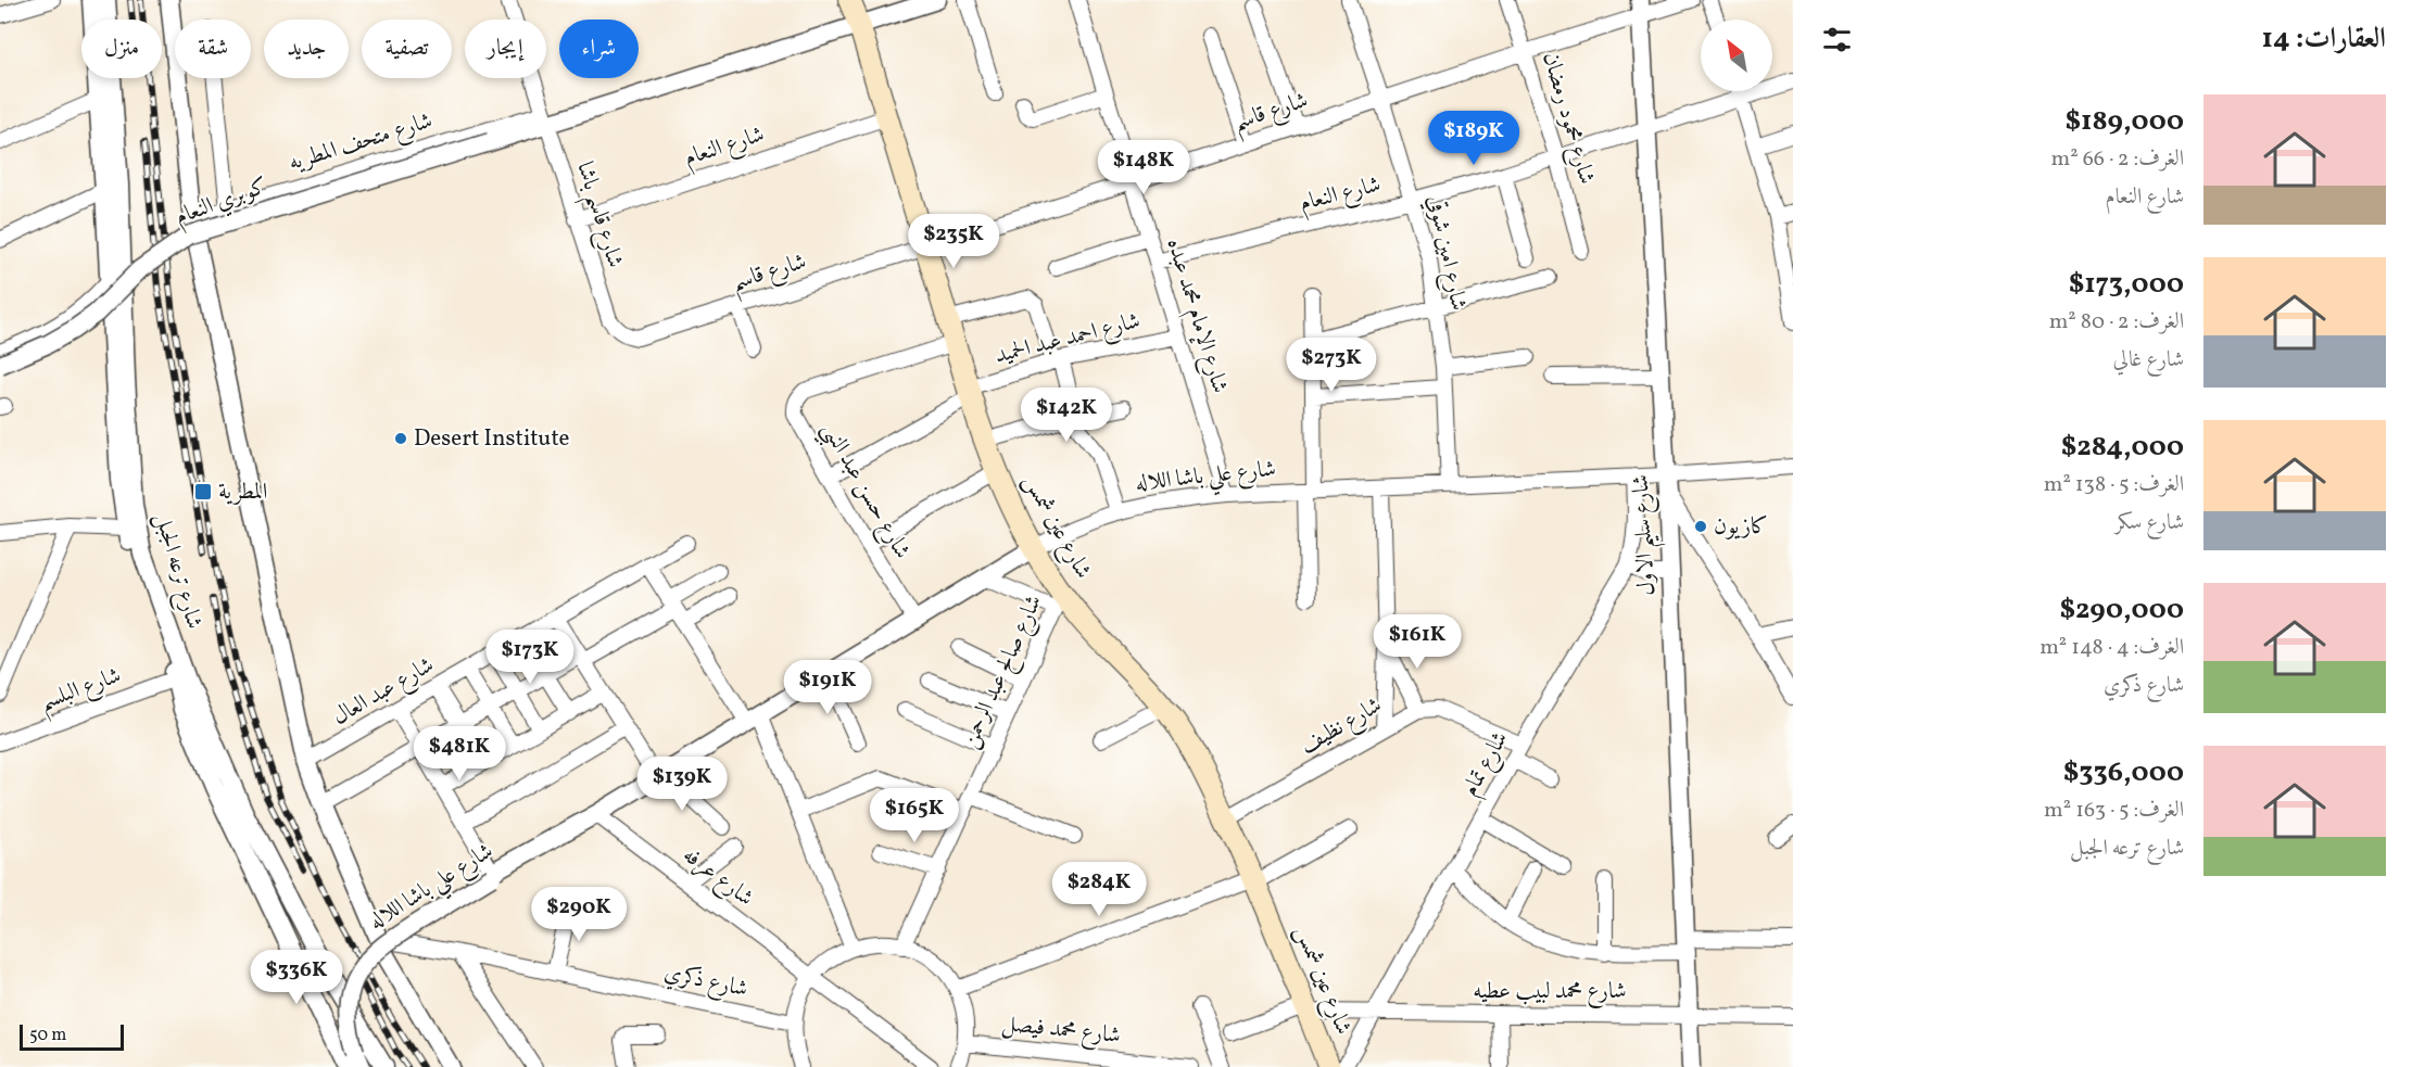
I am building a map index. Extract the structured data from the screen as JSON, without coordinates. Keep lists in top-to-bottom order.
{
  "streets": {
    "main road": ["شارع عين شمس"],
    "street": [
      "شارع قاسم",
      "شارع محمود رمضان",
      "شارع متحف المطريه",
      "شارع النعام",
      "كوبري النعام",
      "شارع قاسم باشا",
      "شارع امين شوقي",
      "شارع الإمام محمد عبده",
      "شارع احمد عبد الحميد",
      "شارع علي باشا اللاله",
      "شارع حسن عبد النبي",
      "شارع سليم الاول",
      "شارع ترعه الجبل",
      "شارع صالح عبد الرحمن",
      "شارع البلسم",
      "شارع عبد العال",
      "شارع نظيف",
      "شارع تمام",
      "شارع عرفه",
      "شارع ذكري",
      "شارع محمد لبيب عطيه",
      "شارع محمد فيصل"
    ]
  },
  "crossings": [
    ["شارع قاسم", "شارع محمود رمضان"],
    ["شارع قاسم", "شارع قاسم باشا"],
    ["شارع قاسم", "شارع امين شوقي"],
    ["شارع قاسم", "شارع الإمام محمد عبده"],
    ["شارع قاسم", "شارع عين شمس"],
    ["شارع قاسم", "شارع سليم الاول"],
    ["شارع محمود رمضان", "شارع النعام"],
    ["شارع متحف المطريه", "كوبري النعام"],
    ["شارع متحف المطريه", "شارع قاسم باشا"],
    ["شارع متحف المطريه", "شارع عين شمس"],
    ["شارع النعام", "شارع قاسم باشا"],
    ["شارع النعام", "شارع امين شوقي"],
    ["شارع النعام", "شارع الإمام محمد عبده"],
    ["شارع النعام", "شارع عين شمس"],
    ["شارع النعام", "شارع سليم الاول"],
    ["شارع امين شوقي", "شارع علي باشا اللاله"],
    ["شارع الإمام محمد عبده", "شارع احمد عبد الحميد"],
    ["شارع الإمام محمد عبده", "شارع علي باشا اللاله"],
    ["شارع احمد عبد الحميد", "شارع حسن عبد النبي"],
    ["شارع احمد عبد الحميد", "شارع عين شمس"],
    ["شارع علي باشا اللاله", "شارع حسن عبد النبي"],
    ["شارع علي باشا اللاله", "شارع عين شمس"],
    ["شارع علي باشا اللاله", "شارع سليم الاول"],
    ["شارع علي باشا اللاله", "شارع ترعه الجبل"],
    ["شارع علي باشا اللاله", "شارع تمام"],
    ["شارع علي باشا اللاله", "شارع عرفه"],
    ["شارع علي باشا اللاله", "شارع ذكري"],
    ["شارع حسن عبد النبي", "شارع عين شمس"],
    ["شارع عين شمس", "شارع صالح عبد الرحمن"],
    ["شارع عين شمس", "شارع نظيف"],
    ["شارع عين شمس", "شارع محمد لبيب عطيه"],
    ["شارع سليم الاول", "شارع محمد لبيب عطيه"],
    ["شارع ترعه الجبل", "شارع البلسم"],
    ["شارع نظيف", "شارع تمام"],
    ["شارع تمام", "شارع محمد لبيب عطيه"]
  ],
  "places": {
    "other": ["Desert Institute", "كازيون"],
    "transit": ["المطرية"]
  },
  "scale_bar": "50 m",
  "north": "top left",
  "page": {
    "heading": "العقارات: 14",
    "chip": [
      "شراء",
      "إيجار",
      "تصفية",
      "جديد",
      "شقة",
      "منزل"
    ],
    "list": [
      {
        "name": "$189,000",
        "note": "الغرف: 2 · 66 m² · شارع النعام"
      },
      {
        "name": "$173,000",
        "note": "الغرف: 2 · 80 m² · شارع غالي"
      },
      {
        "name": "$284,000",
        "note": "الغرف: 5 · 138 m² · شارع سكر"
      },
      {
        "name": "$290,000",
        "note": "الغرف: 4 · 148 m² · شارع ذكري"
      },
      {
        "name": "$336,000",
        "note": "الغرف: 5 · 163 m² · شارع ترعه الجبل"
      }
    ],
    "price": [
      "$189K",
      "$148K",
      "$235K",
      "$273K",
      "$142K",
      "$161K",
      "$173K",
      "$191K",
      "$481K",
      "$139K",
      "$165K",
      "$284K",
      "$290K",
      "$336K"
    ],
    "scale": "50 m"
  }
}
